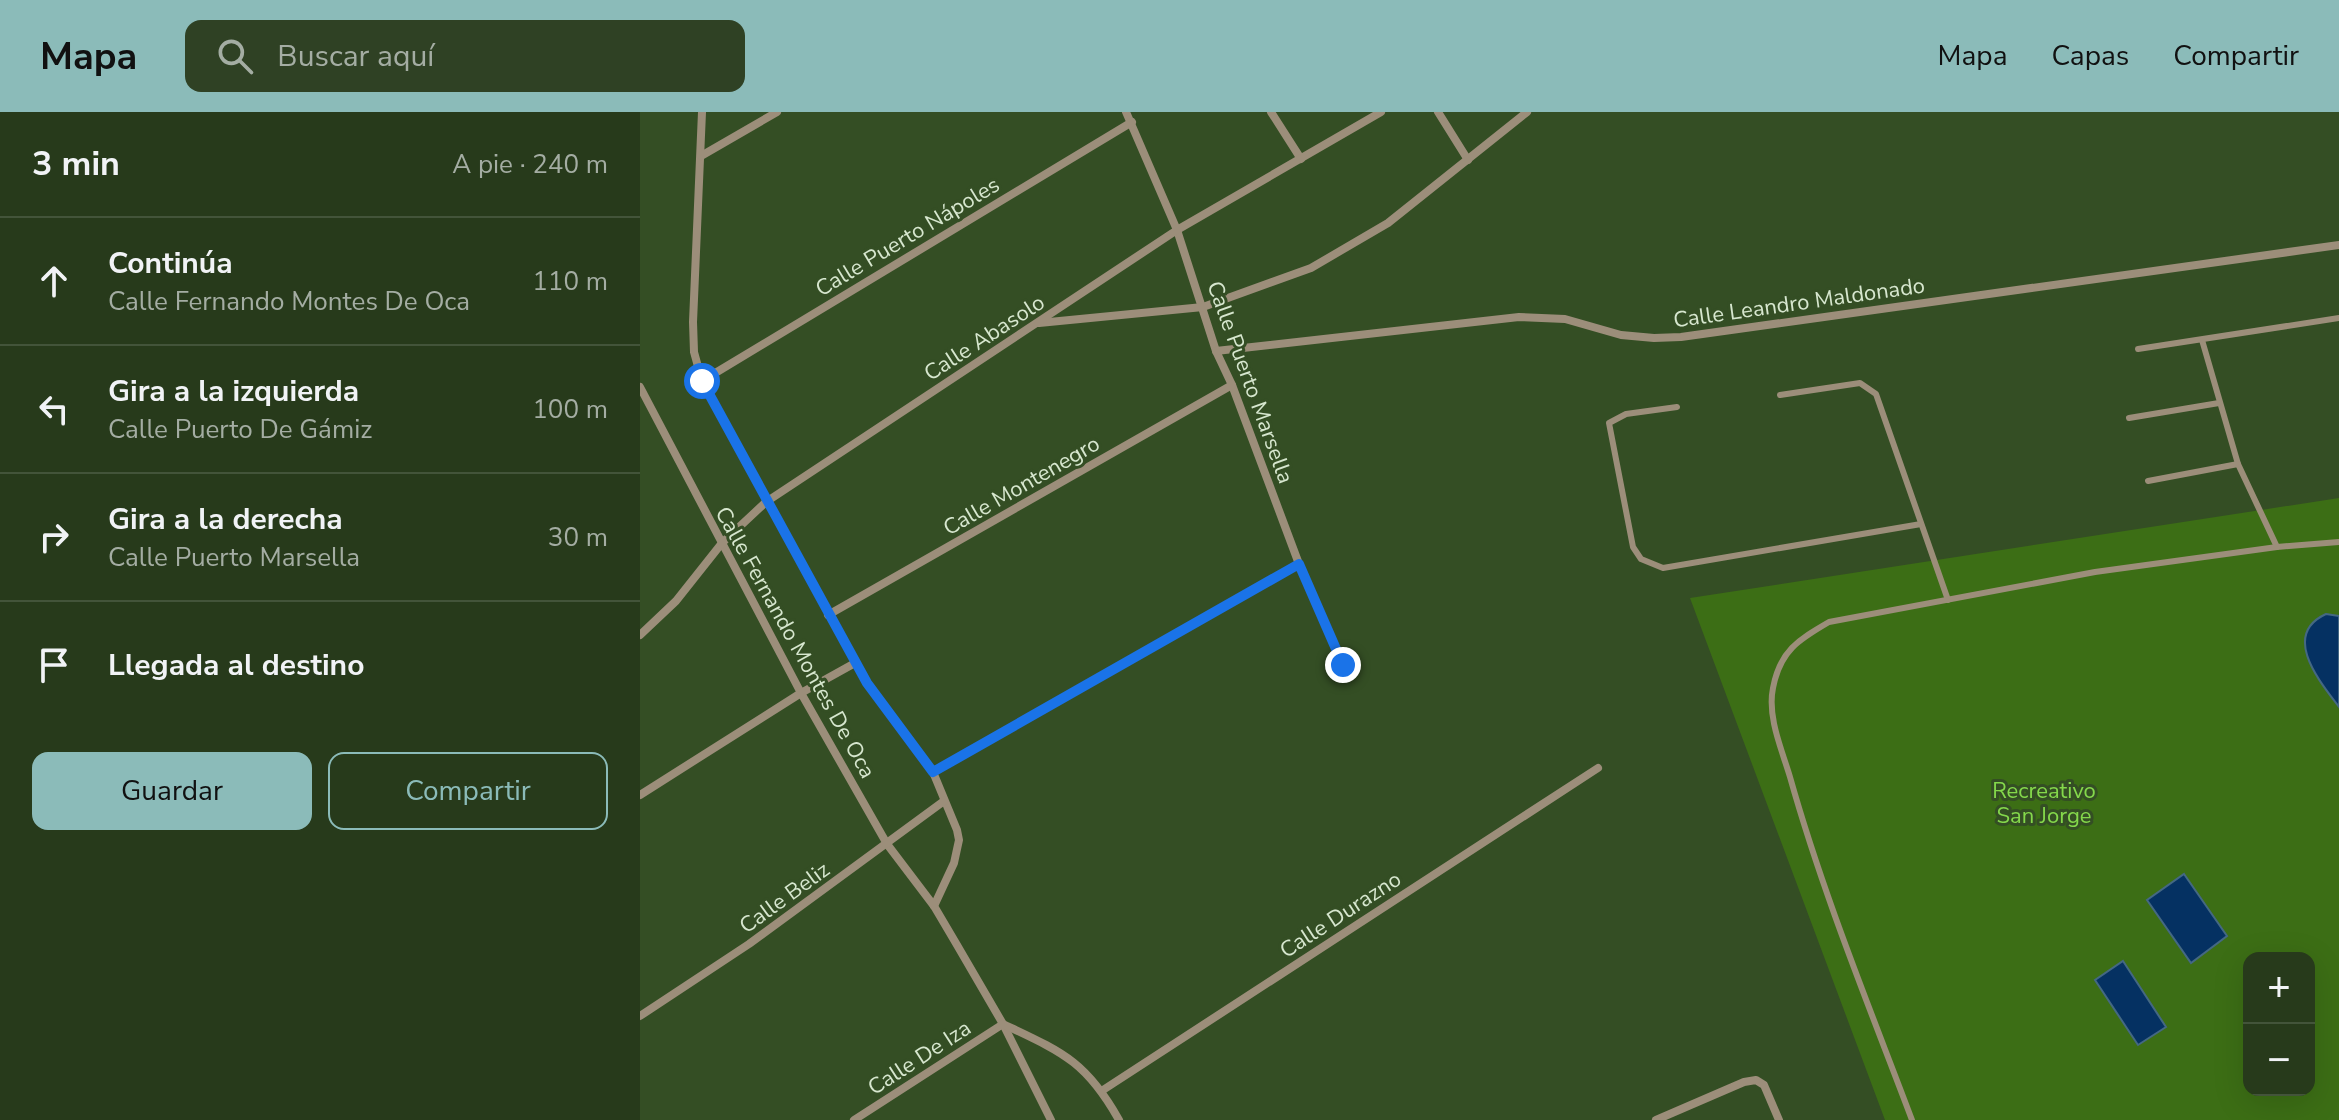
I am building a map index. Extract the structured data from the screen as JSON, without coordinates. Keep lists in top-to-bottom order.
{
  "streets": {
    "street": [
      "Calle Puerto Nápoles",
      "Calle Leandro Maldonado",
      "Calle Abasolo",
      "Calle Puerto Marsella",
      "Calle Montenegro",
      "Calle Fernando Montes De Oca",
      "Calle Beliz",
      "Calle Durazno",
      "Calle De Iza"
    ]
  },
  "crossings": [
    ["Calle Puerto Nápoles", "Calle Puerto Marsella"],
    ["Calle Puerto Nápoles", "Calle Fernando Montes De Oca"],
    ["Calle Leandro Maldonado", "Calle Puerto Marsella"],
    ["Calle Abasolo", "Calle Puerto Marsella"],
    ["Calle Abasolo", "Calle Fernando Montes De Oca"],
    ["Calle Puerto Marsella", "Calle Montenegro"],
    ["Calle Montenegro", "Calle Fernando Montes De Oca"],
    ["Calle Fernando Montes De Oca", "Calle Beliz"],
    ["Calle Fernando Montes De Oca", "Calle De Iza"]
  ],
  "parks": ["Recreativo San Jorge"],
  "page": {
    "header": "Mapa",
    "search": "Buscar aquí",
    "nav": ["Mapa", "Capas", "Compartir"],
    "heading": ["3 min", "A pie · 240 m"],
    "list": [
      ["Continúa", "Calle Fernando Montes De Oca", "110 m"],
      ["Gira a la izquierda", "Calle Puerto De Gámiz", "100 m"],
      ["Gira a la derecha", "Calle Puerto Marsella", "30 m"],
      "Llegada al destino"
    ],
    "buttons": ["Guardar", "Compartir"],
    "map_buttons": ["+", "−"]
  }
}
